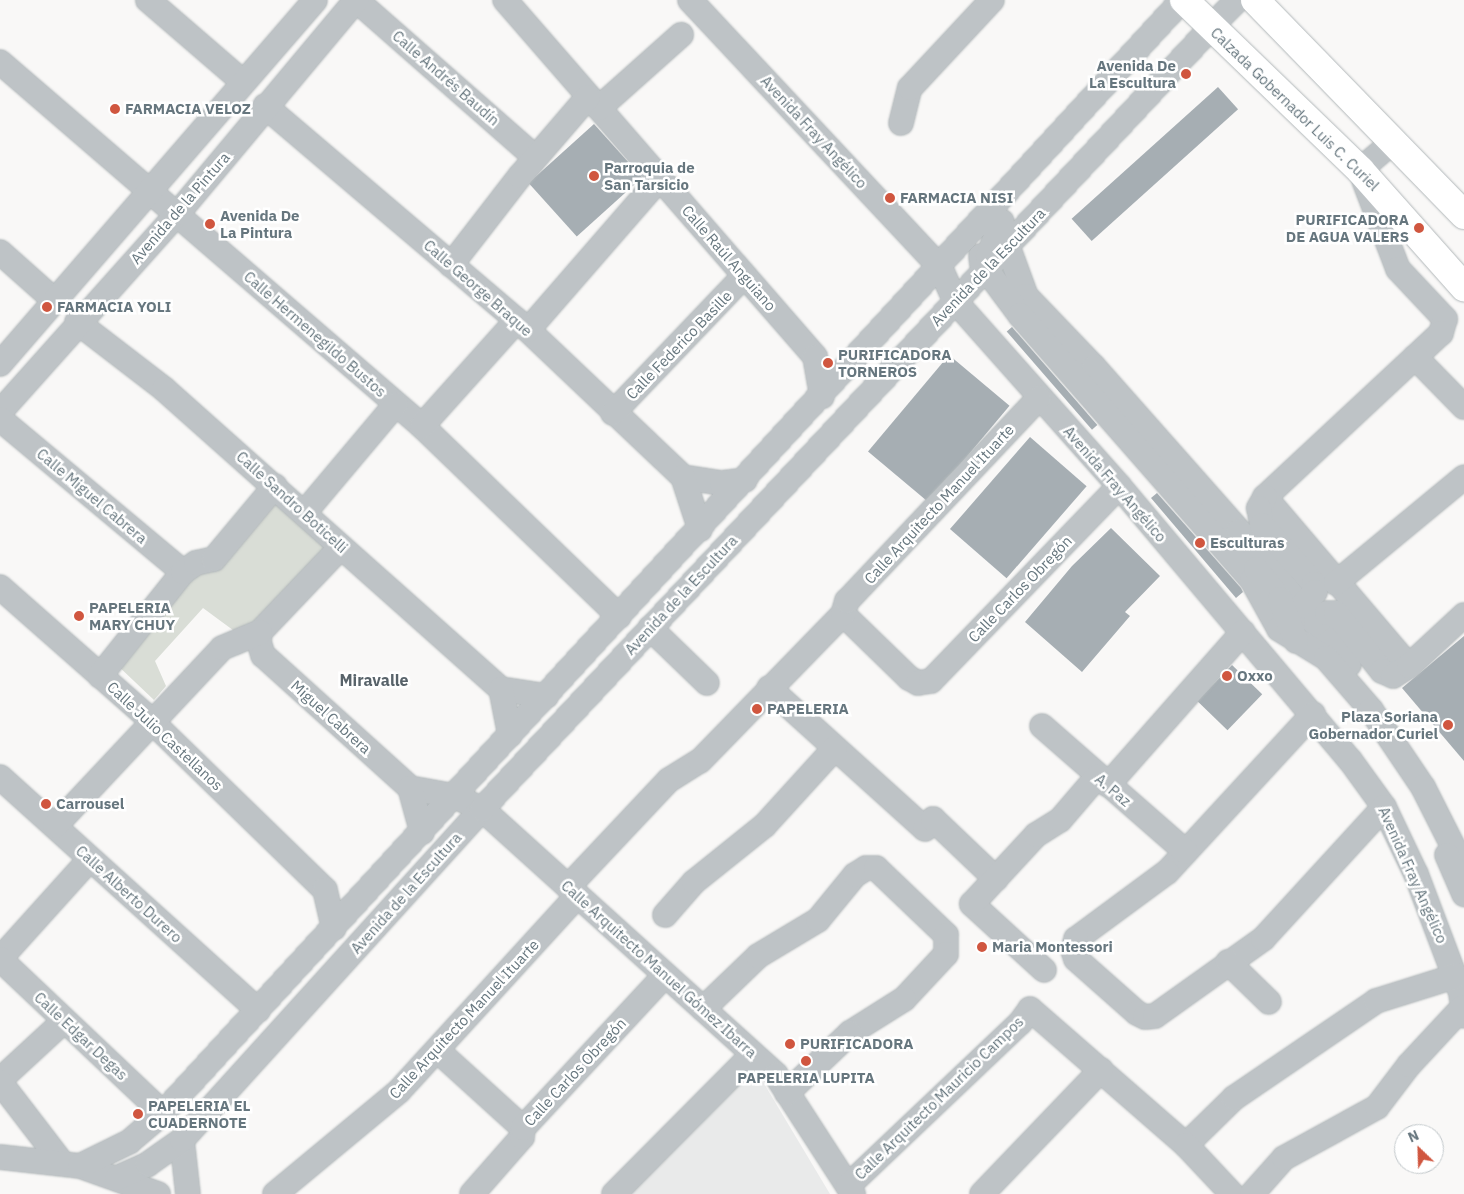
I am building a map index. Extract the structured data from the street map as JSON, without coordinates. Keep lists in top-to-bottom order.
{
  "streets": {
    "main road": ["Calzada Gobernador Luis C. Curiel"],
    "street": [
      "Calle Andrés Baudín",
      "Avenida Fray Angélico",
      "Avenida de la Pintura",
      "Calle Raúl Anguiano",
      "Avenida de la Escultura",
      "Calle George Braque",
      "Calle Hermenegildo Bustos",
      "Calle Federico Basille",
      "Calle Miguel Cabrera",
      "Calle Sandro Boticelli",
      "Calle Arquitecto Manuel Ituarte",
      "Calle Carlos Obregón",
      "Miguel Cabrera",
      "Calle Julio Castellanos",
      "A. Paz",
      "Calle Alberto Durero",
      "Calle Arquitecto Manuel Gómez Ibarra",
      "Calle Edgar Degas",
      "Calle Arquitecto Mauricio Campos"
    ]
  },
  "crossings": [
    ["Calle Andrés Baudín", "Avenida de la Pintura"],
    ["Calzada Gobernador Luis C. Curiel", "Avenida de la Escultura"],
    ["Avenida Fray Angélico", "Avenida de la Escultura"],
    ["Avenida Fray Angélico", "Calle Arquitecto Manuel Ituarte"],
    ["Avenida Fray Angélico", "Calle Carlos Obregón"],
    ["Avenida de la Pintura", "Calle George Braque"],
    ["Avenida de la Pintura", "Calle Hermenegildo Bustos"],
    ["Avenida de la Pintura", "Calle Sandro Boticelli"],
    ["Calle Raúl Anguiano", "Calle Federico Basille"],
    ["Avenida de la Escultura", "Calle George Braque"],
    ["Avenida de la Escultura", "Calle Hermenegildo Bustos"],
    ["Avenida de la Escultura", "Calle Alberto Durero"],
    ["Avenida de la Escultura", "Calle Arquitecto Manuel Gómez Ibarra"],
    ["Avenida de la Escultura", "Calle Edgar Degas"],
    ["Calle George Braque", "Calle Federico Basille"],
    ["Calle Arquitecto Manuel Ituarte", "Calle Carlos Obregón"],
    ["Calle Arquitecto Manuel Ituarte", "Calle Arquitecto Manuel Gómez Ibarra"],
    ["Calle Carlos Obregón", "Calle Arquitecto Manuel Gómez Ibarra"],
    ["Calle Arquitecto Manuel Gómez Ibarra", "Calle Arquitecto Mauricio Campos"]
  ],
  "districts": ["Miravalle"],
  "places": [
    "Avenida De La Escultura",
    "FARMACIA VELOZ",
    "Parroquia de San Tarsicio",
    "FARMACIA NISI",
    "Avenida De La Pintura",
    "PURIFICADORA DE AGUA VALERS",
    "FARMACIA YOLI",
    "PURIFICADORA TORNEROS",
    "Esculturas",
    "PAPELERIA MARY CHUY",
    "Oxxo",
    "PAPELERIA",
    "Plaza Soriana Gobernador Curiel",
    "Carrousel",
    "Maria Montessori",
    "PURIFICADORA",
    "PAPELERIA LUPITA",
    "PAPELERIA EL CUADERNOTE"
  ],
  "north": "top left"
}
